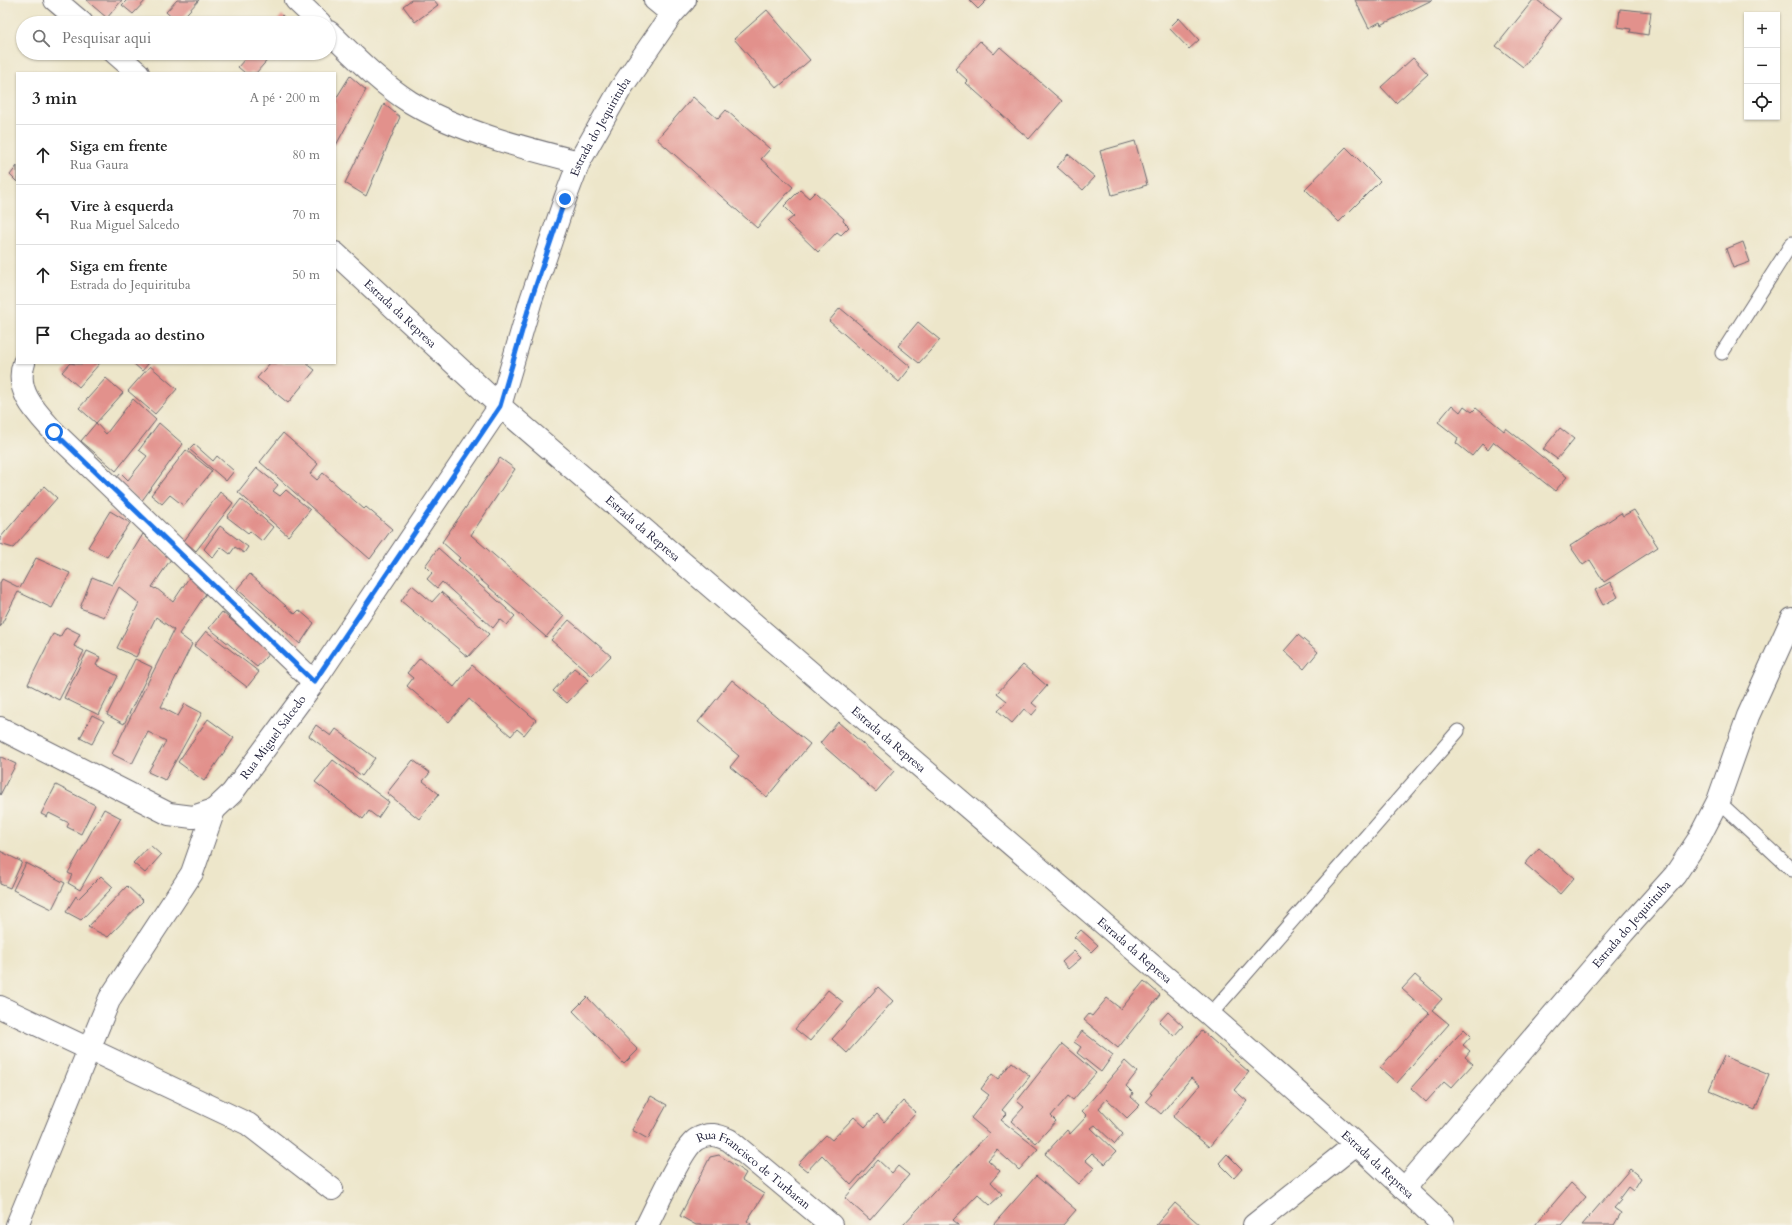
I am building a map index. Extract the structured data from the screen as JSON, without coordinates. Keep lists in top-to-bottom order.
{
  "streets": {
    "street": [
      "Estrada do Jequirituba",
      "Estrada da Represa",
      "Rua Miguel Salcedo",
      "Rua Francisco de Turbaran"
    ]
  },
  "crossings": [
    ["Estrada do Jequirituba", "Estrada da Represa"],
    ["Estrada do Jequirituba", "Rua Miguel Salcedo"],
    ["Estrada da Represa", "Rua Miguel Salcedo"]
  ],
  "page": {
    "map_buttons": ["+", "−"],
    "search": "Pesquisar aqui",
    "heading": ["3 min", "A pé · 200 m"],
    "list": [
      ["Siga em frente", "Rua Gaura", "80 m"],
      ["Vire à esquerda", "Rua Miguel Salcedo", "70 m"],
      ["Siga em frente", "Estrada do Jequirituba", "50 m"],
      "Chegada ao destino"
    ]
  }
}
